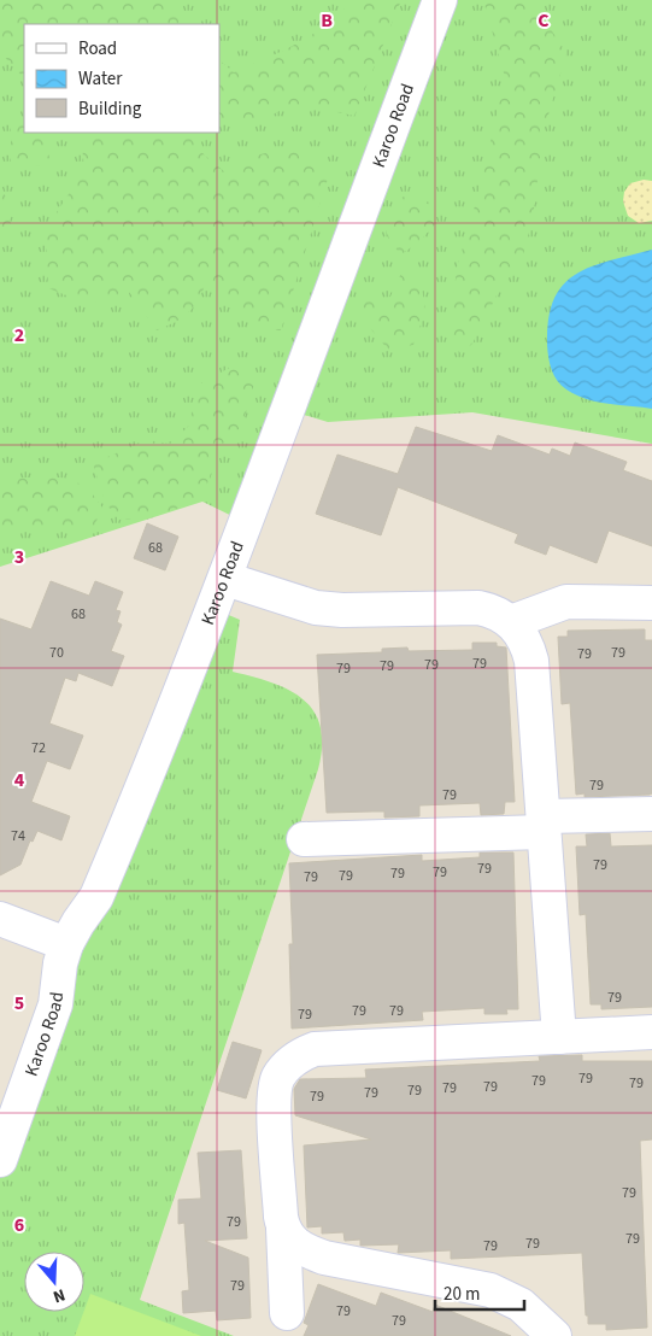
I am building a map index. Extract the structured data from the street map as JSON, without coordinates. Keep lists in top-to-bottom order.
{
  "streets": {
    "street": ["Karoo Road"]
  },
  "house_numbers": [
    "68",
    "68",
    "70",
    "79",
    "79",
    "79",
    "79",
    "79",
    "79",
    "72",
    "79",
    "79",
    "74",
    "79",
    "79",
    "79",
    "79",
    "79",
    "79",
    "79",
    "79",
    "79",
    "79",
    "79",
    "79",
    "79",
    "79",
    "79",
    "79",
    "79",
    "79",
    "79",
    "79",
    "79",
    "79",
    "79",
    "79",
    "79",
    "79"
  ],
  "legend": ["Road", "Water", "Building"],
  "scale_bar": "20 m",
  "north": "bottom",
  "grid": {
    "columns": ["B", "C"],
    "rows": [
      "2",
      "3",
      "4",
      "5",
      "6"
    ]
  }
}
